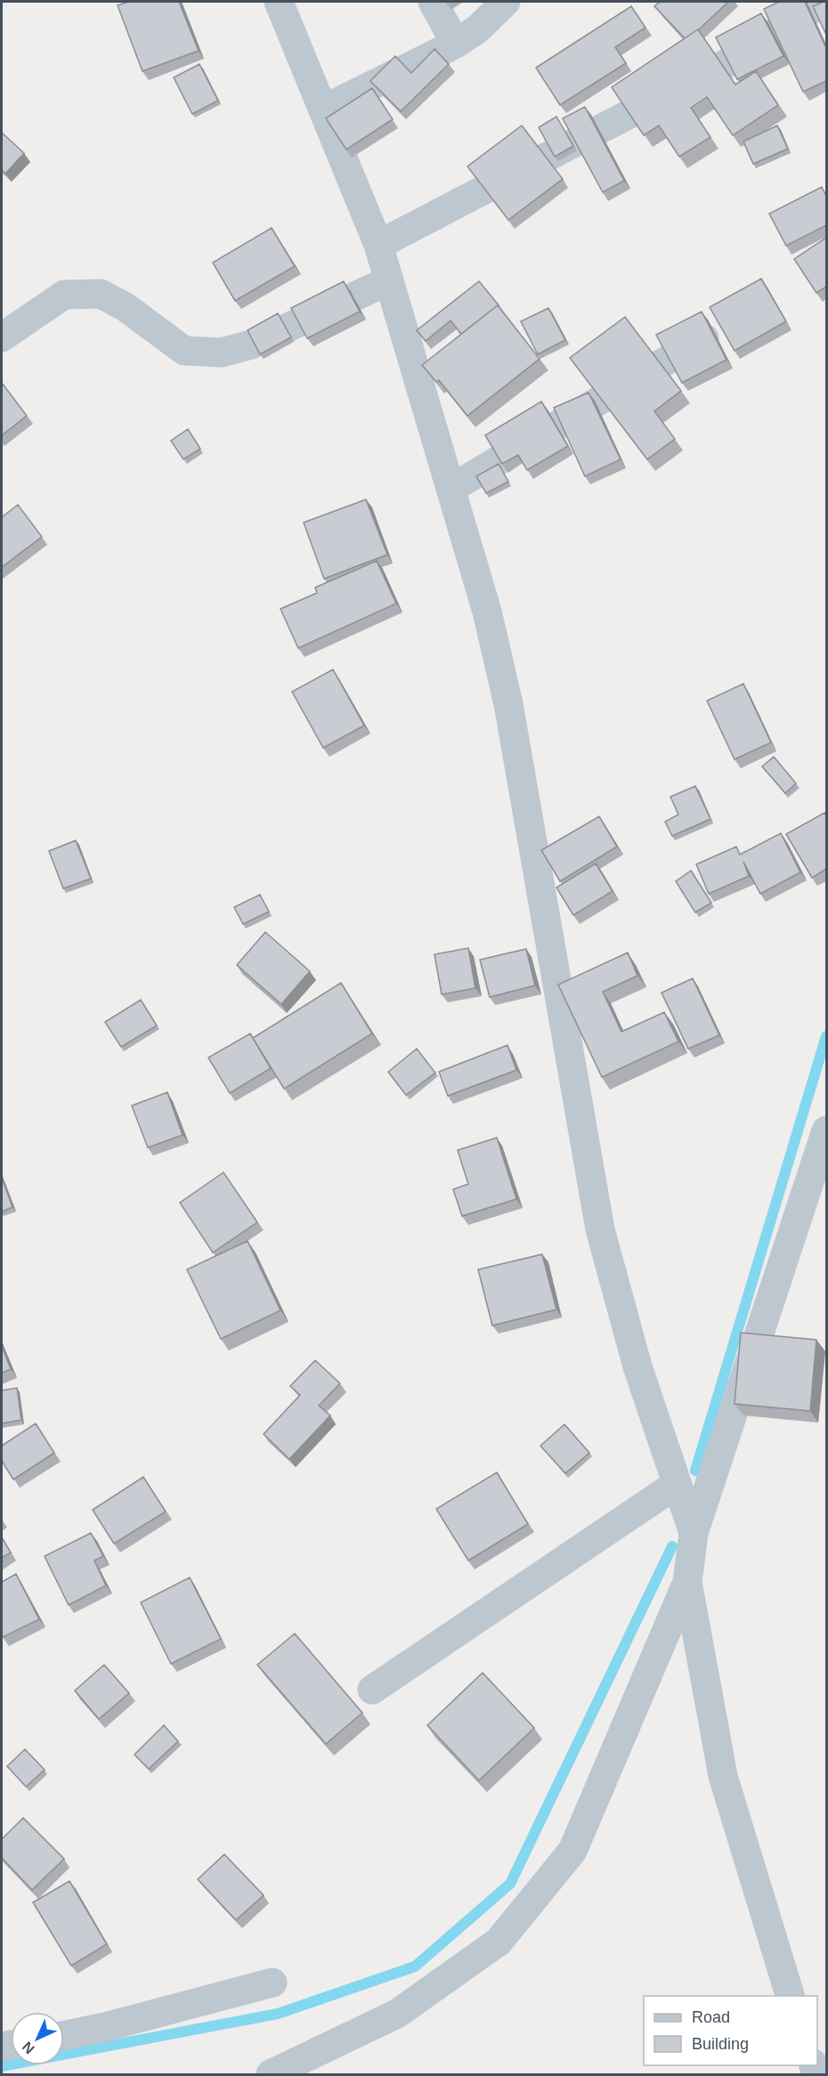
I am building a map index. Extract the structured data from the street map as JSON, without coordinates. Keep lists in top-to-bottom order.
{
  "legend": ["Road", "Building"],
  "north": "bottom left"
}
